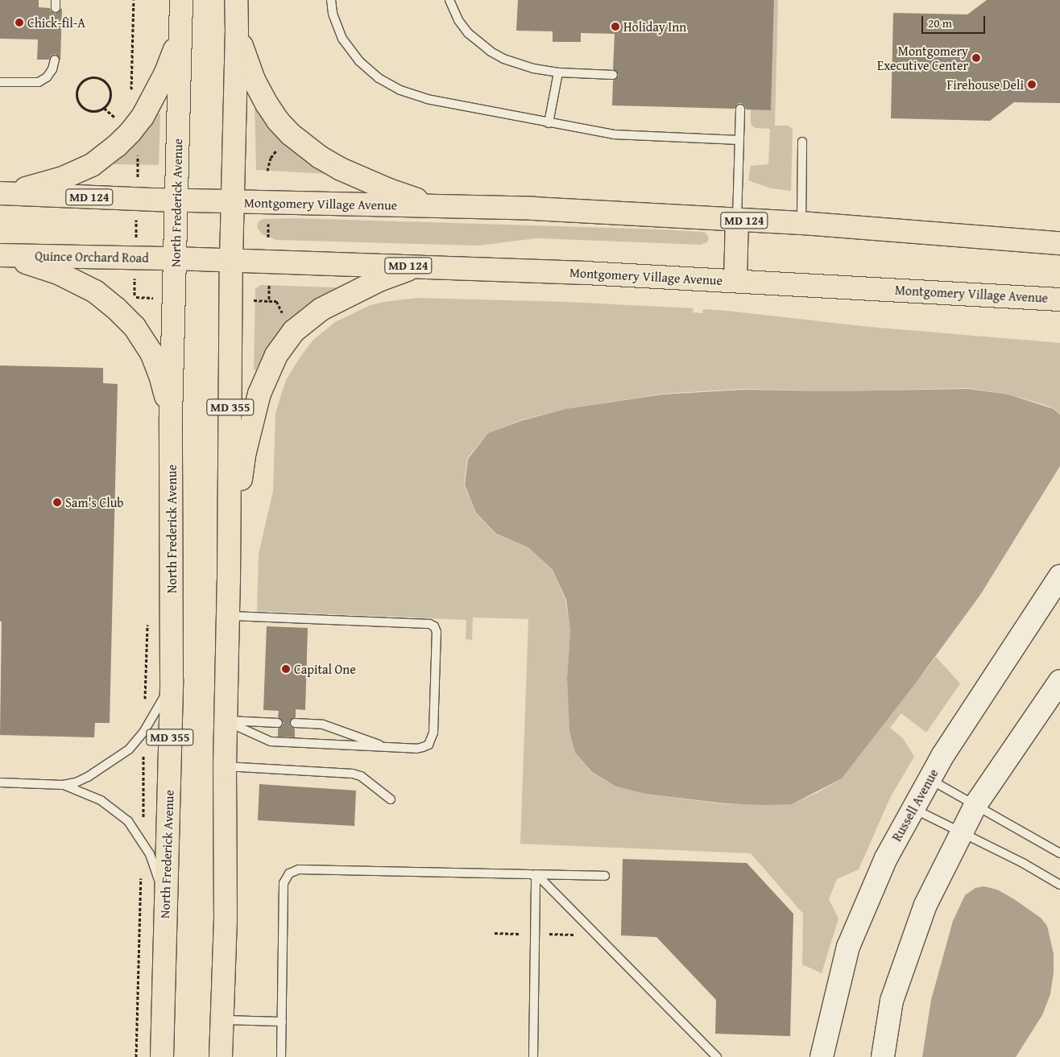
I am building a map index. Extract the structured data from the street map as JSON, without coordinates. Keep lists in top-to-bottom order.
{
  "streets": {
    "main road": [
      "MD 124",
      "North Frederick Avenue",
      "Montgomery Village Avenue",
      "Quince Orchard Road",
      "MD 355"
    ],
    "street": ["Russell Avenue"]
  },
  "crossings": [
    ["MD 124", "North Frederick Avenue"],
    ["MD 124", "Montgomery Village Avenue"],
    ["MD 124", "MD 355"],
    ["North Frederick Avenue", "Quince Orchard Road"],
    ["Montgomery Village Avenue", "Quince Orchard Road"],
    ["Montgomery Village Avenue", "MD 355"],
    ["Quince Orchard Road", "MD 355"]
  ],
  "places": [
    "Chick-fil-A",
    "Holiday Inn",
    "Montgomery Executive Center",
    "Firehouse Deli",
    "Sam's Club",
    "Capital One"
  ],
  "scale_bar": "20 m"
}
